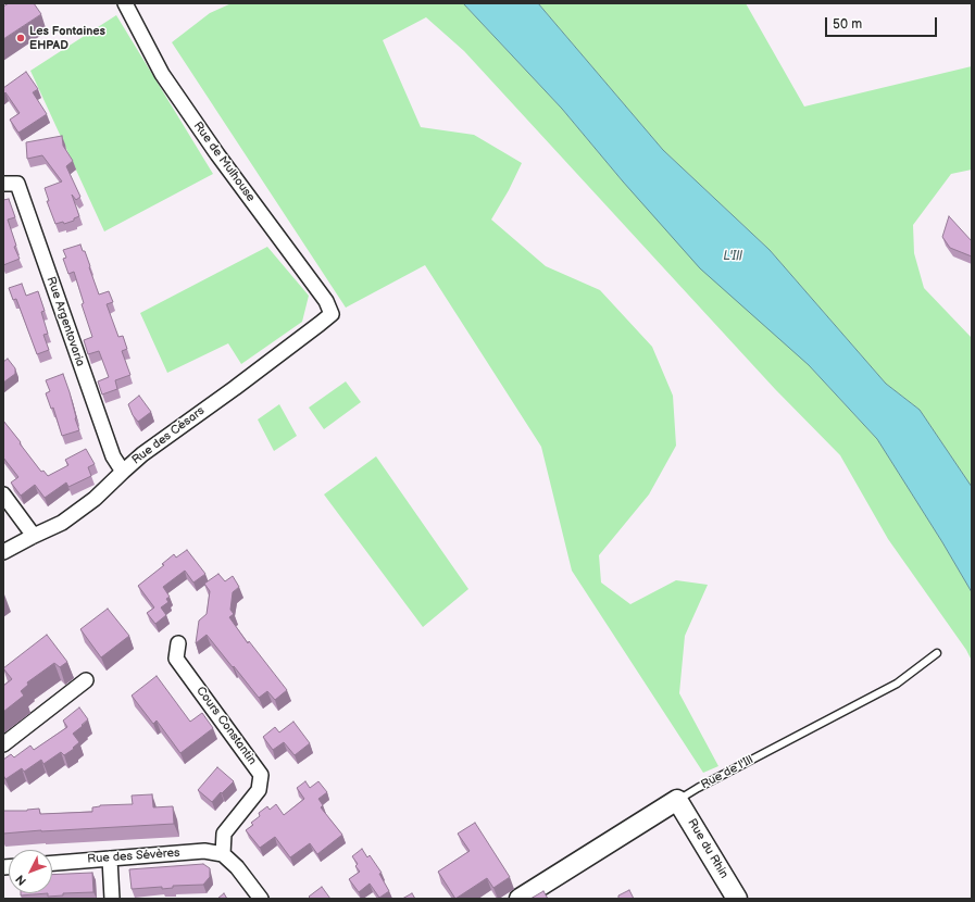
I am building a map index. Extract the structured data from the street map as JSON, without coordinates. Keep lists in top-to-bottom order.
{
  "streets": {
    "street": [
      "Rue de Mulhouse",
      "Rue Argentovaria",
      "Rue des Césars",
      "Cours Constantin",
      "Rue de l'Ill",
      "Rue du Rhin",
      "Rue des Sévères"
    ]
  },
  "crossings": [
    ["Rue de Mulhouse", "Rue des Césars"],
    ["Rue Argentovaria", "Rue des Césars"],
    ["Cours Constantin", "Rue des Sévères"],
    ["Rue de l'Ill", "Rue du Rhin"]
  ],
  "water": ["L'Ill"],
  "places": ["Les Fontaines EHPAD"],
  "scale_bar": "50 m",
  "north": "bottom left"
}
